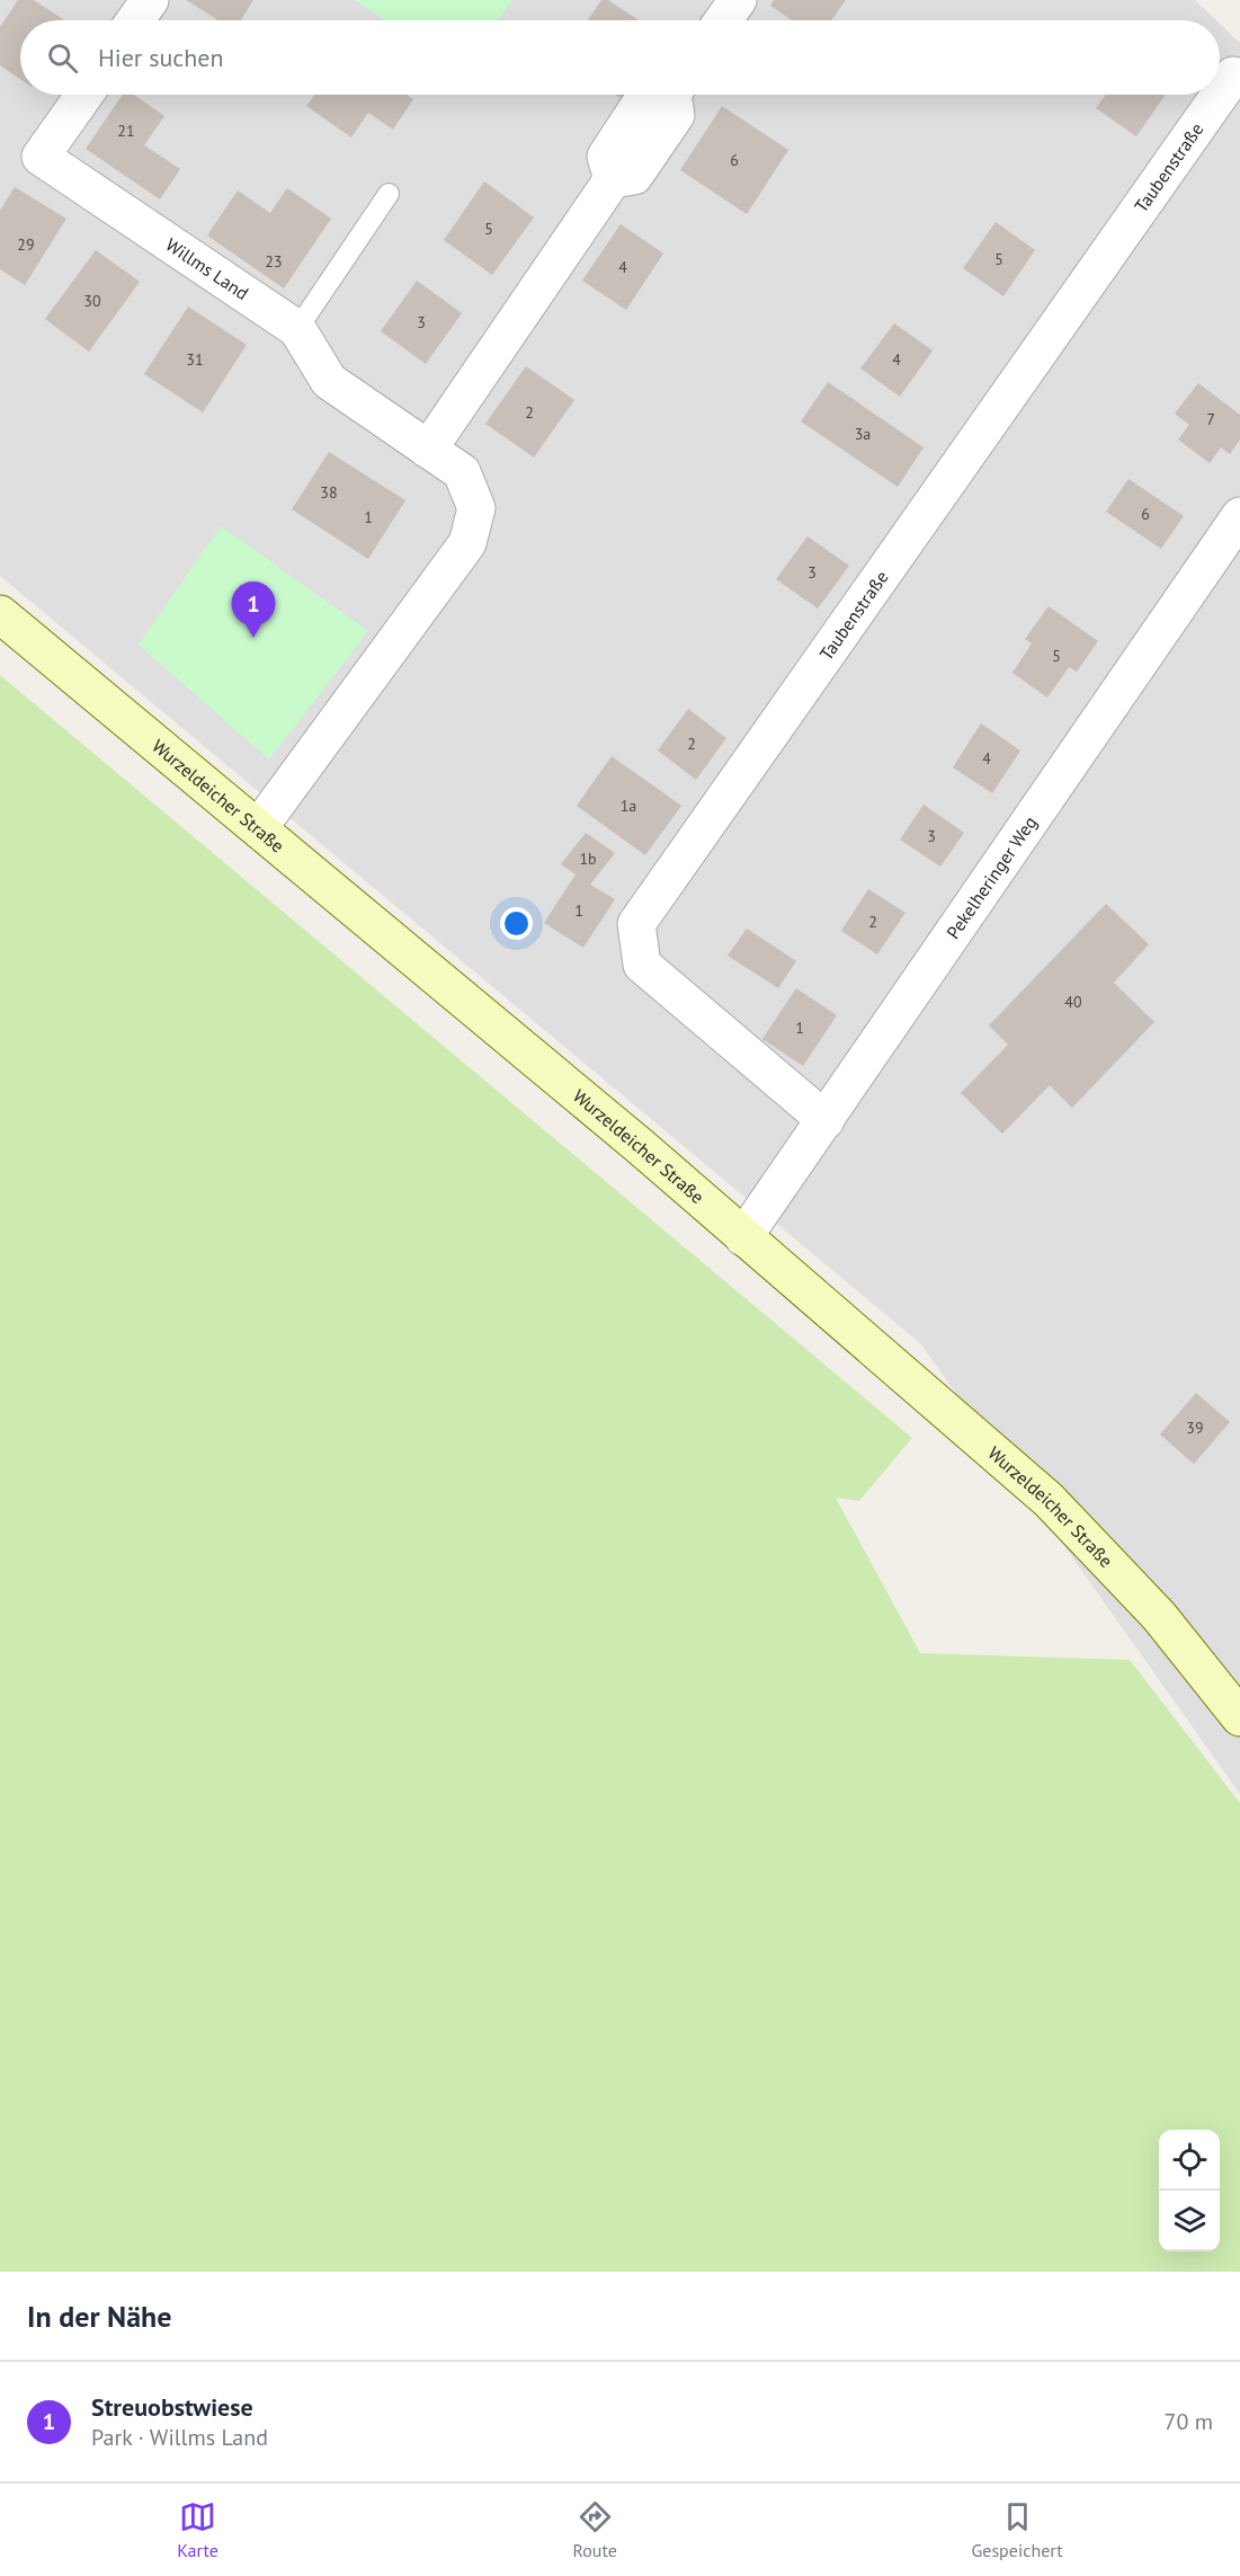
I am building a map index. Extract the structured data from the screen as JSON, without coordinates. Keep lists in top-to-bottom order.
{
  "streets": {
    "main road": ["Wurzeldeicher Straße"],
    "street": ["Taubenstraße", "Willms Land", "Pekelheringer Weg"]
  },
  "crossings": [
    ["Taubenstraße", "Pekelheringer Weg"],
    ["Willms Land", "Wurzeldeicher Straße"],
    ["Wurzeldeicher Straße", "Pekelheringer Weg"]
  ],
  "house_numbers": [
    "21",
    "6",
    "5",
    "29",
    "5",
    "23",
    "4",
    "30",
    "3",
    "31",
    "4",
    "2",
    "7",
    "3a",
    "38",
    "6",
    "1",
    "3",
    "5",
    "2",
    "4",
    "1a",
    "3",
    "1b",
    "1",
    "2",
    "40",
    "1",
    "39"
  ],
  "page": {
    "search": "Hier suchen",
    "pins": "1",
    "heading": "In der Nähe",
    "list": [
      {
        "mark": "1",
        "name": "Streuobstwiese",
        "note": "Park · Willms Land",
        "value": "70 m"
      }
    ],
    "nav": ["Karte", "Route", "Gespeichert"]
  }
}
